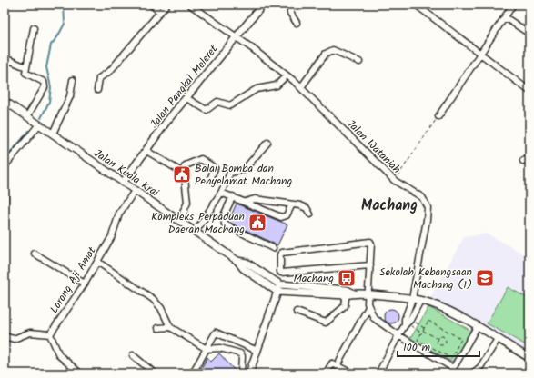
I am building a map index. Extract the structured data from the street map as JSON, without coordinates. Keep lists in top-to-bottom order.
{
  "streets": {
    "main road": ["Jalan Pangkal Meleret", "Jalan Kuala Krai"],
    "street": ["Jalan Wataniah", "Lorong Aji Amat"]
  },
  "crossings": [
    ["Jalan Pangkal Meleret", "Jalan Wataniah"],
    ["Jalan Pangkal Meleret", "Jalan Kuala Krai"],
    ["Jalan Kuala Krai", "Lorong Aji Amat"]
  ],
  "districts": ["Machang"],
  "places": {
    "public building": ["Balai Bomba dan Penyelamat Machang", "Kompleks Perpaduan Daerah Machang"],
    "bus stop": ["Machang"],
    "school or university": ["Sekolah Kebangsaan Machang (1)"]
  },
  "scale_bar": "100 m"
}
